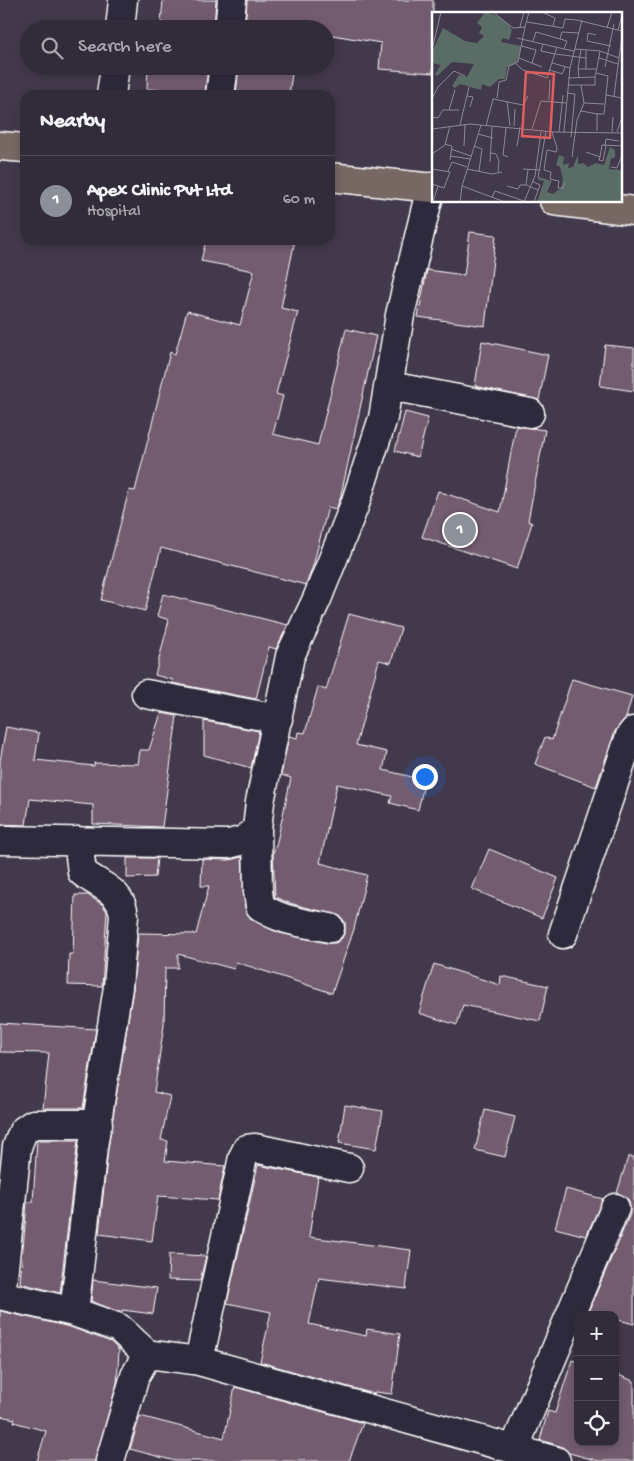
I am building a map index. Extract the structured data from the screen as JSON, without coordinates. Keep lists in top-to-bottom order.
{
  "page": {
    "search": "Search here",
    "heading": "Nearby",
    "list": [
      {
        "mark": "1",
        "name": "Apex Clinic Pvt Ltd",
        "note": "Hospital",
        "value": "60 m"
      }
    ],
    "pins": "1",
    "map_buttons": ["+", "−"]
  }
}
